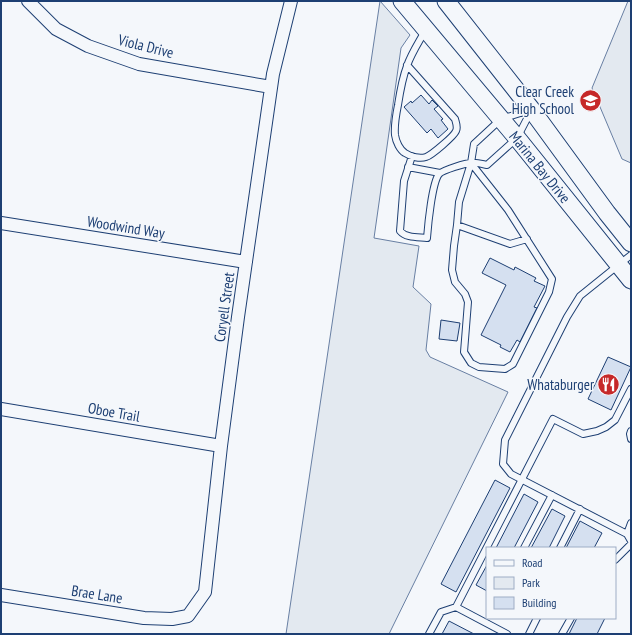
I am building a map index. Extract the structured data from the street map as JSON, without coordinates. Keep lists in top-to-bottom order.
{
  "streets": {
    "main road": ["Marina Bay Drive"],
    "street": [
      "Viola Drive",
      "Woodwind Way",
      "Coryell Street",
      "Oboe Trail",
      "Brae Lane"
    ]
  },
  "crossings": [
    ["Viola Drive", "Coryell Street"],
    ["Woodwind Way", "Coryell Street"],
    ["Coryell Street", "Oboe Trail"],
    ["Coryell Street", "Brae Lane"]
  ],
  "places": {
    "school or university": ["Clear Creek High School"],
    "restaurant": ["Whataburger"]
  },
  "legend": ["Road", "Park", "Building"]
}
